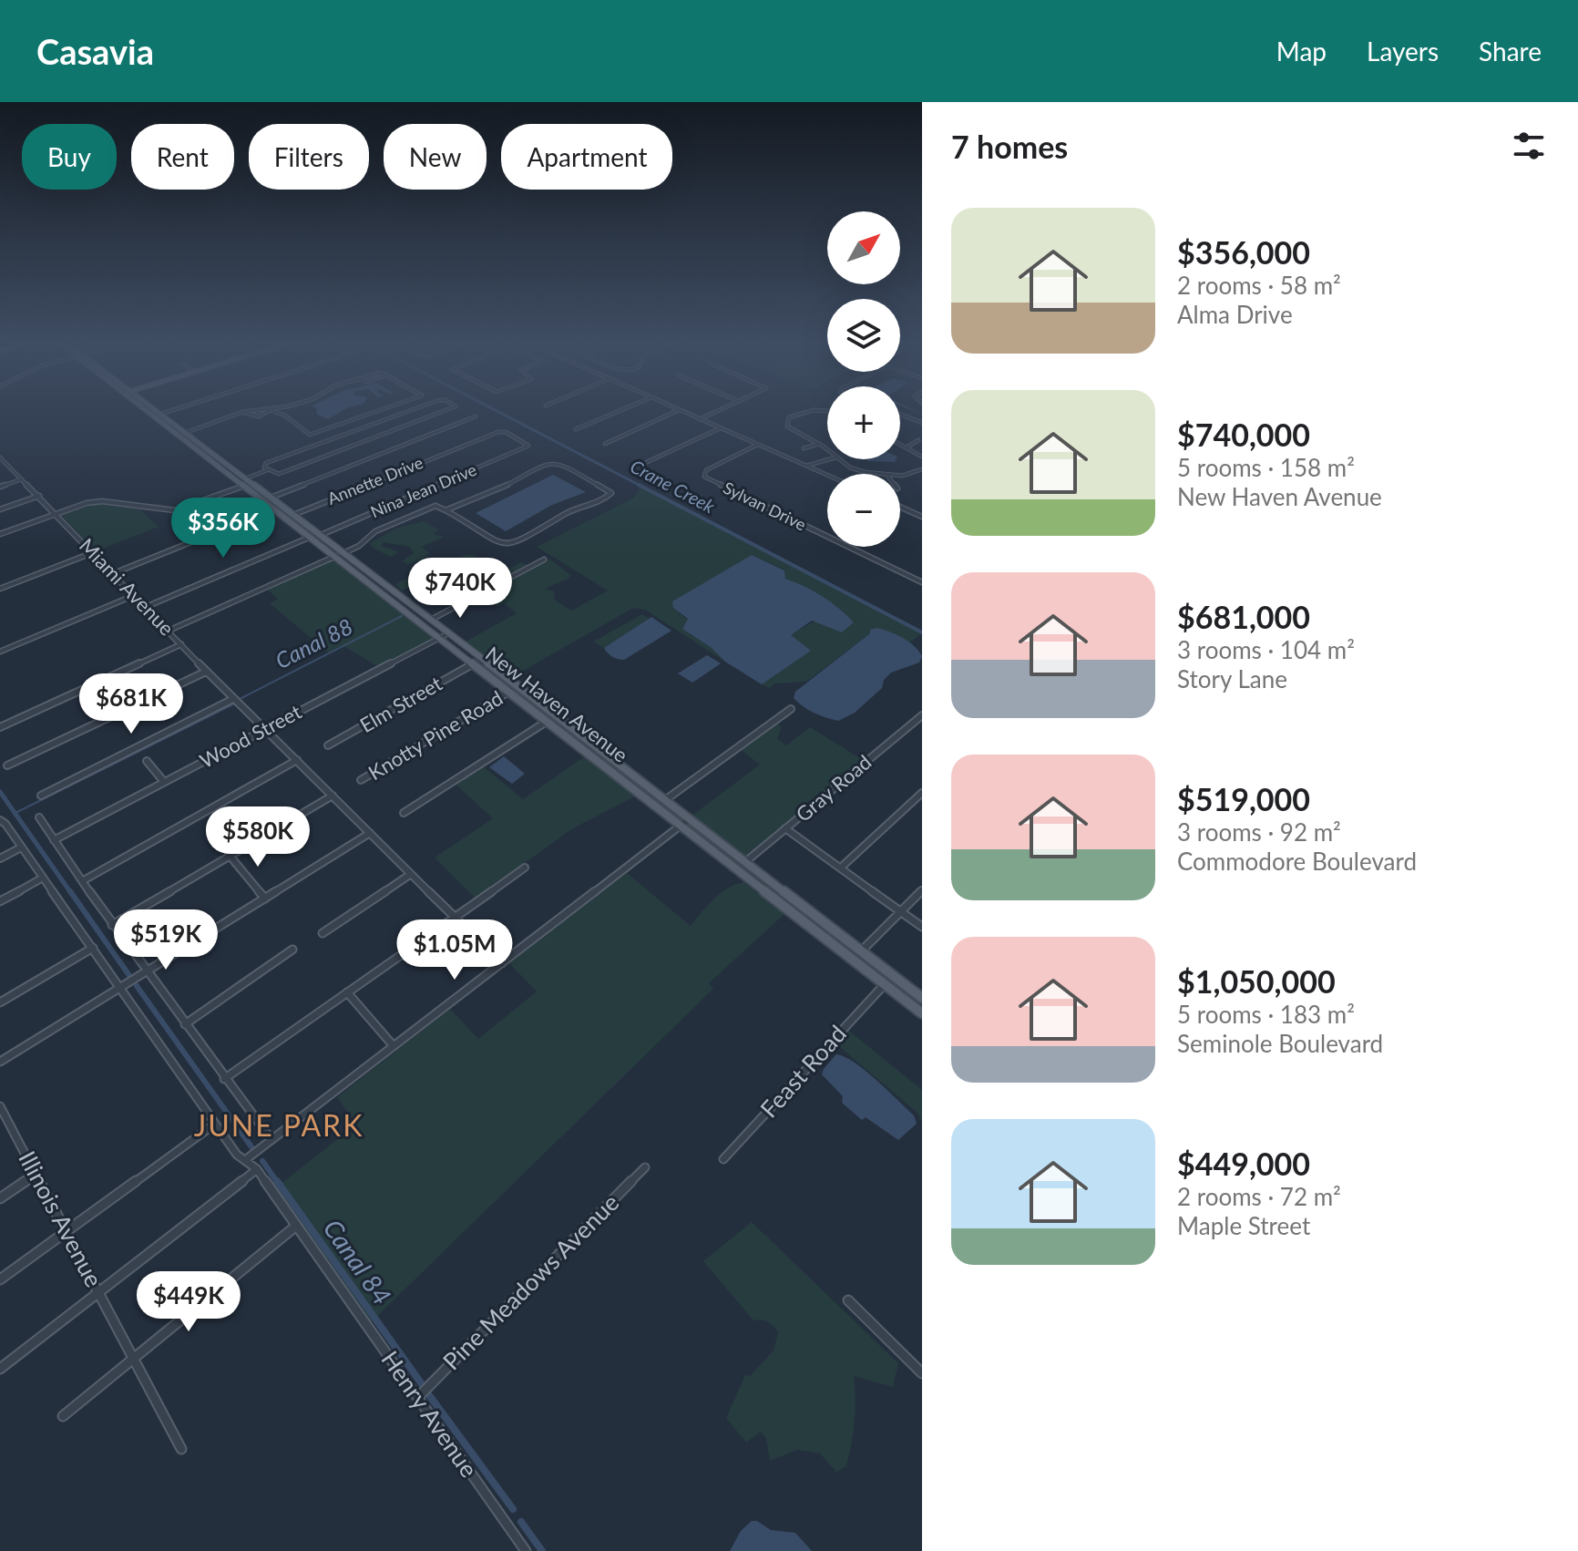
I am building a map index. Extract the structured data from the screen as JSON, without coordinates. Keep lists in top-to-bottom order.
{
  "streets": {
    "main road": ["New Haven Avenue"],
    "street": [
      "Annette Drive",
      "Nina Jean Drive",
      "Sylvan Drive",
      "Miami Avenue",
      "Elm Street",
      "Knotty Pine Road",
      "Wood Street",
      "Gray Road",
      "Feast Road",
      "Illinois Avenue",
      "Pine Meadows Avenue",
      "Henry Avenue"
    ]
  },
  "crossings": [
    ["Annette Drive", "Nina Jean Drive"],
    ["Annette Drive", "New Haven Avenue"],
    ["Nina Jean Drive", "New Haven Avenue"],
    ["Miami Avenue", "Wood Street"],
    ["Elm Street", "New Haven Avenue"],
    ["New Haven Avenue", "Knotty Pine Road"],
    ["New Haven Avenue", "Wood Street"],
    ["New Haven Avenue", "Gray Road"],
    ["New Haven Avenue", "Feast Road"],
    ["Pine Meadows Avenue", "Henry Avenue"]
  ],
  "districts": ["JUNE PARK"],
  "water": ["Crane Creek", "Canal 88", "Canal 84"],
  "north": "top right",
  "page": {
    "header": "Casavia",
    "nav": ["Map", "Layers", "Share"],
    "heading": "7 homes",
    "chip": [
      "Buy",
      "Rent",
      "Filters",
      "New",
      "Apartment"
    ],
    "list": [
      {
        "name": "$356,000",
        "note": "2 rooms · 58 m² · Alma Drive"
      },
      {
        "name": "$740,000",
        "note": "5 rooms · 158 m² · New Haven Avenue"
      },
      {
        "name": "$681,000",
        "note": "3 rooms · 104 m² · Story Lane"
      },
      {
        "name": "$519,000",
        "note": "3 rooms · 92 m² · Commodore Boulevard"
      },
      {
        "name": "$1,050,000",
        "note": "5 rooms · 183 m² · Seminole Boulevard"
      },
      {
        "name": "$449,000",
        "note": "2 rooms · 72 m² · Maple Street"
      }
    ],
    "map_buttons": ["+", "−"],
    "price": [
      "$356K",
      "$740K",
      "$681K",
      "$580K",
      "$519K",
      "$1.05M",
      "$449K"
    ]
  }
}
